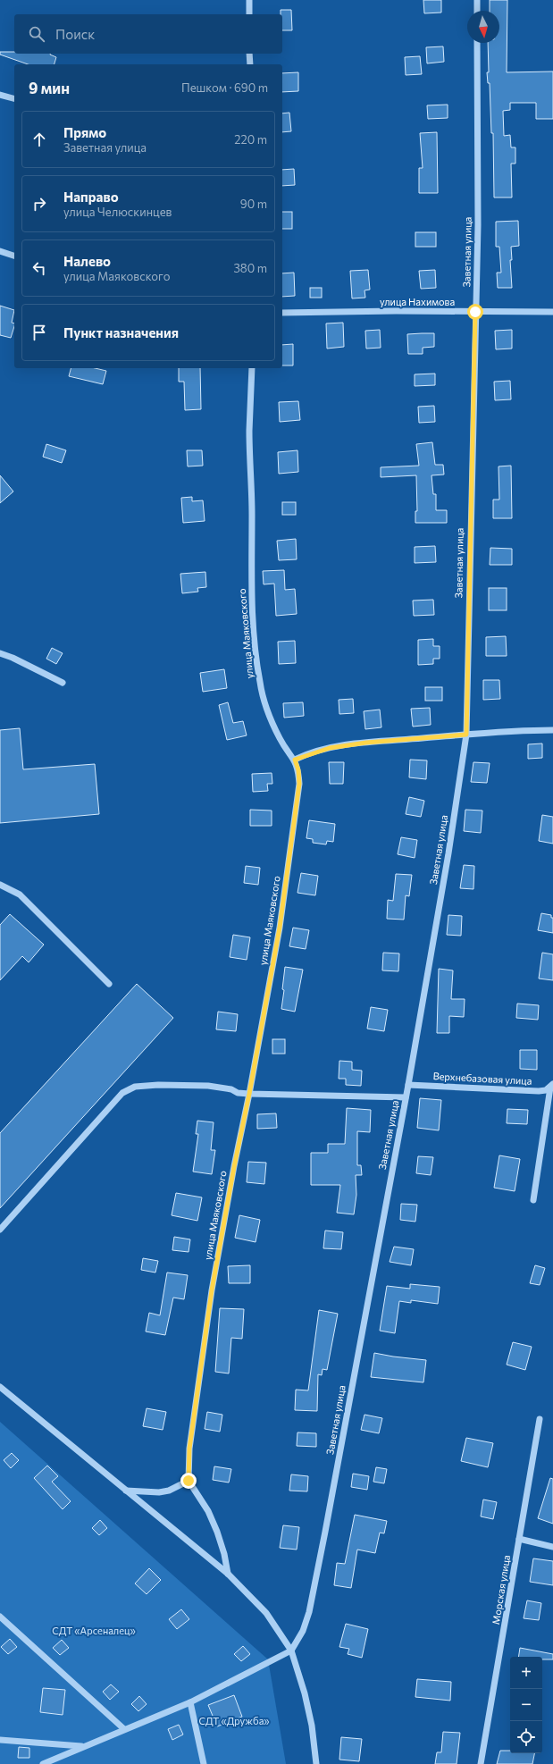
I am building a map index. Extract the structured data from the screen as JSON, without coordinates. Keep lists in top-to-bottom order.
{
  "streets": {
    "street": [
      "Заветная улица",
      "улица Нахимова",
      "улица Маяковского",
      "Верхнебазовая улица",
      "Морская улица"
    ]
  },
  "crossings": [
    ["Заветная улица", "улица Нахимова"],
    ["Заветная улица", "Верхнебазовая улица"]
  ],
  "parks": ["СДТ «Арсеналец»", "СДТ «Дружба»"],
  "north": "bottom",
  "page": {
    "search": "Поиск",
    "heading": ["9 мин", "Пешком · 690 m"],
    "list": [
      ["Прямо", "Заветная улица", "220 m"],
      ["Направо", "улица Челюскинцев", "90 m"],
      ["Налево", "улица Маяковского", "380 m"],
      "Пункт назначения"
    ],
    "map_buttons": ["+", "−"]
  }
}
